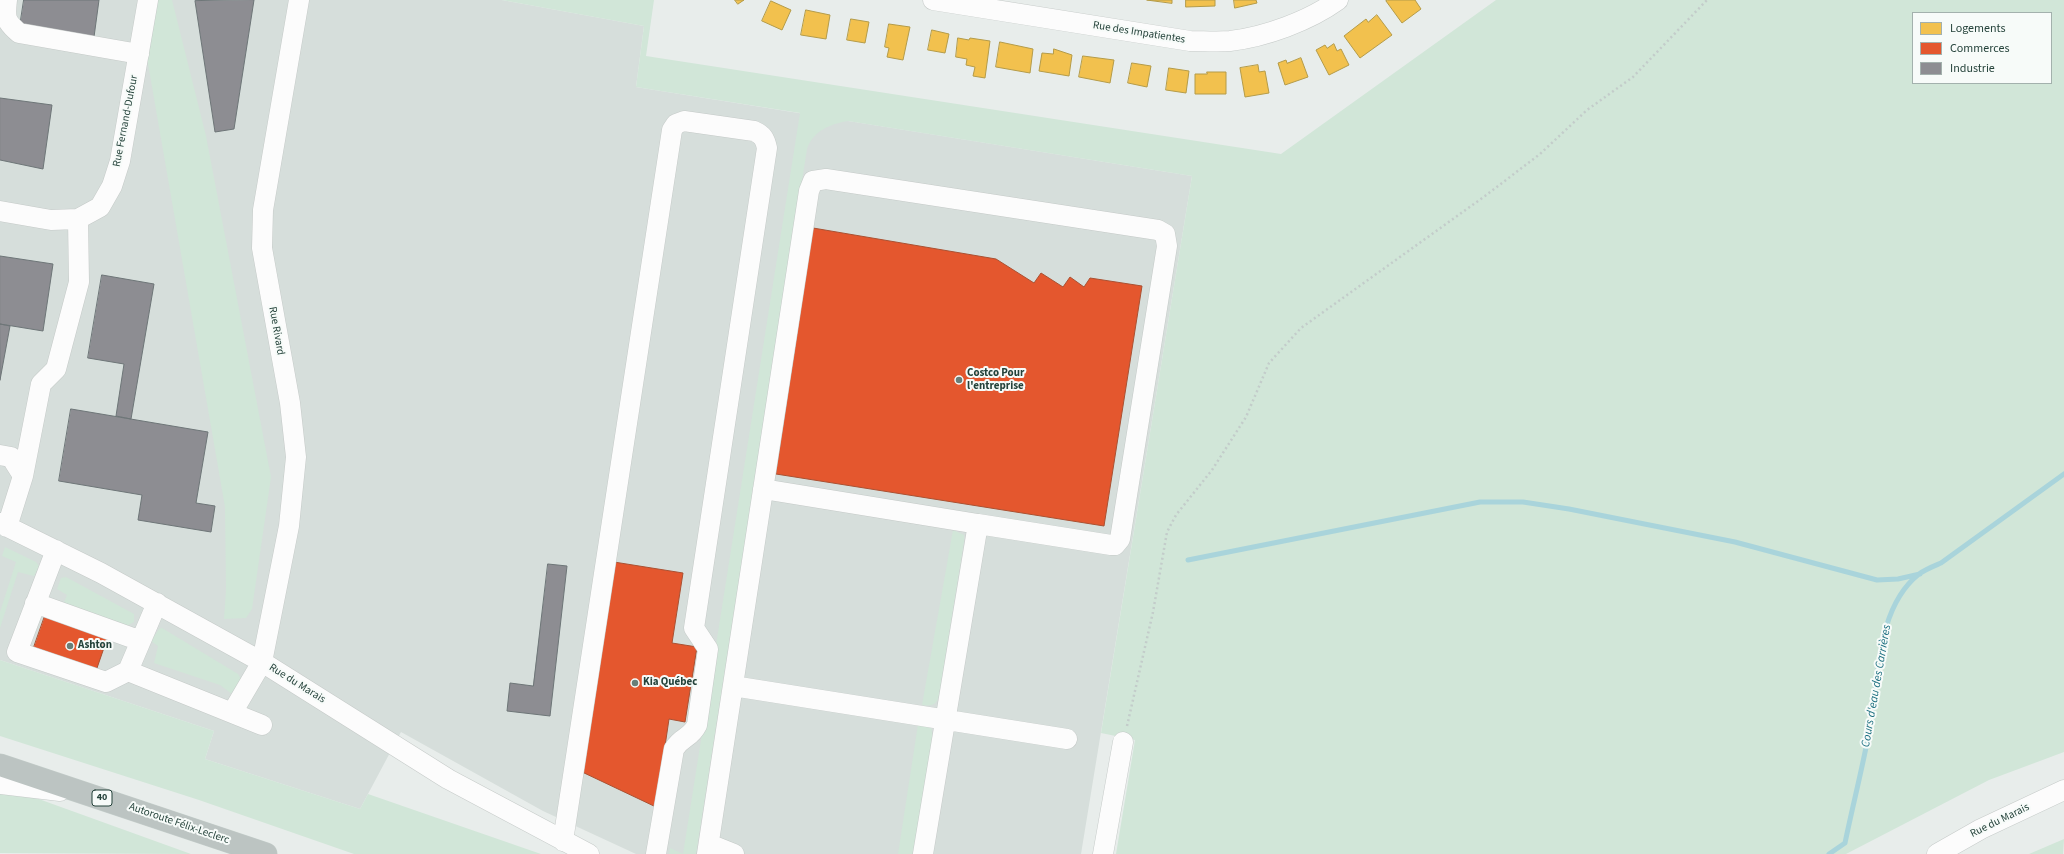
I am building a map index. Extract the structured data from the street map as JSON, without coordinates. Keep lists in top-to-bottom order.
{
  "streets": {
    "highway": ["40", "Autoroute Félix-Leclerc"],
    "street": [
      "Rue des Impatientes",
      "Rue Fernand-Dufour",
      "Rue Rivard",
      "Rue du Marais"
    ]
  },
  "crossings": [
    ["Rue Rivard", "Rue du Marais"]
  ],
  "water": ["Cours d'eau des Carrières"],
  "places": ["Costco Pour l'entreprise", "Ashton", "Kia Québec"],
  "legend": ["Logements", "Commerces", "Industrie"]
}
